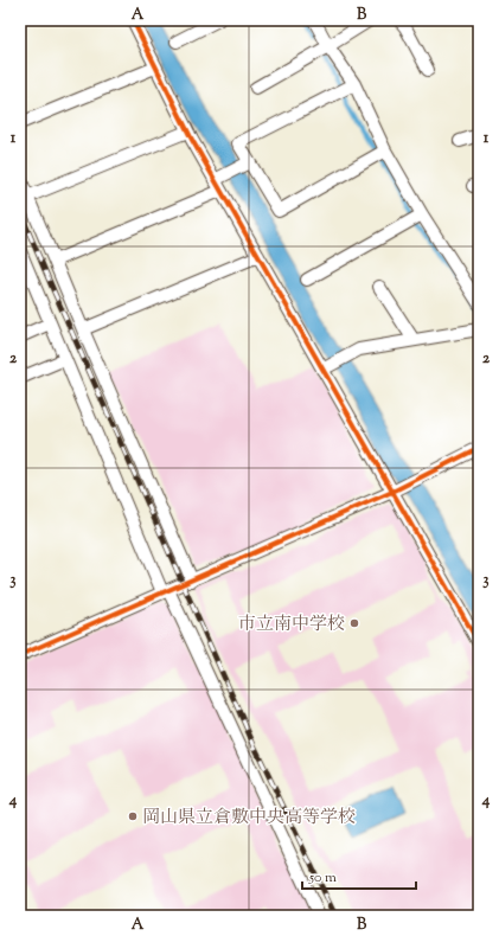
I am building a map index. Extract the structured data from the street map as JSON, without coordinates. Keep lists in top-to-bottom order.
{
  "places": ["市立南中学校", "岡山県立倉敷中央高等学校"],
  "scale_bar": "50 m",
  "grid": {
    "columns": ["A", "B"],
    "rows": [
      "1",
      "2",
      "3",
      "4"
    ]
  }
}
